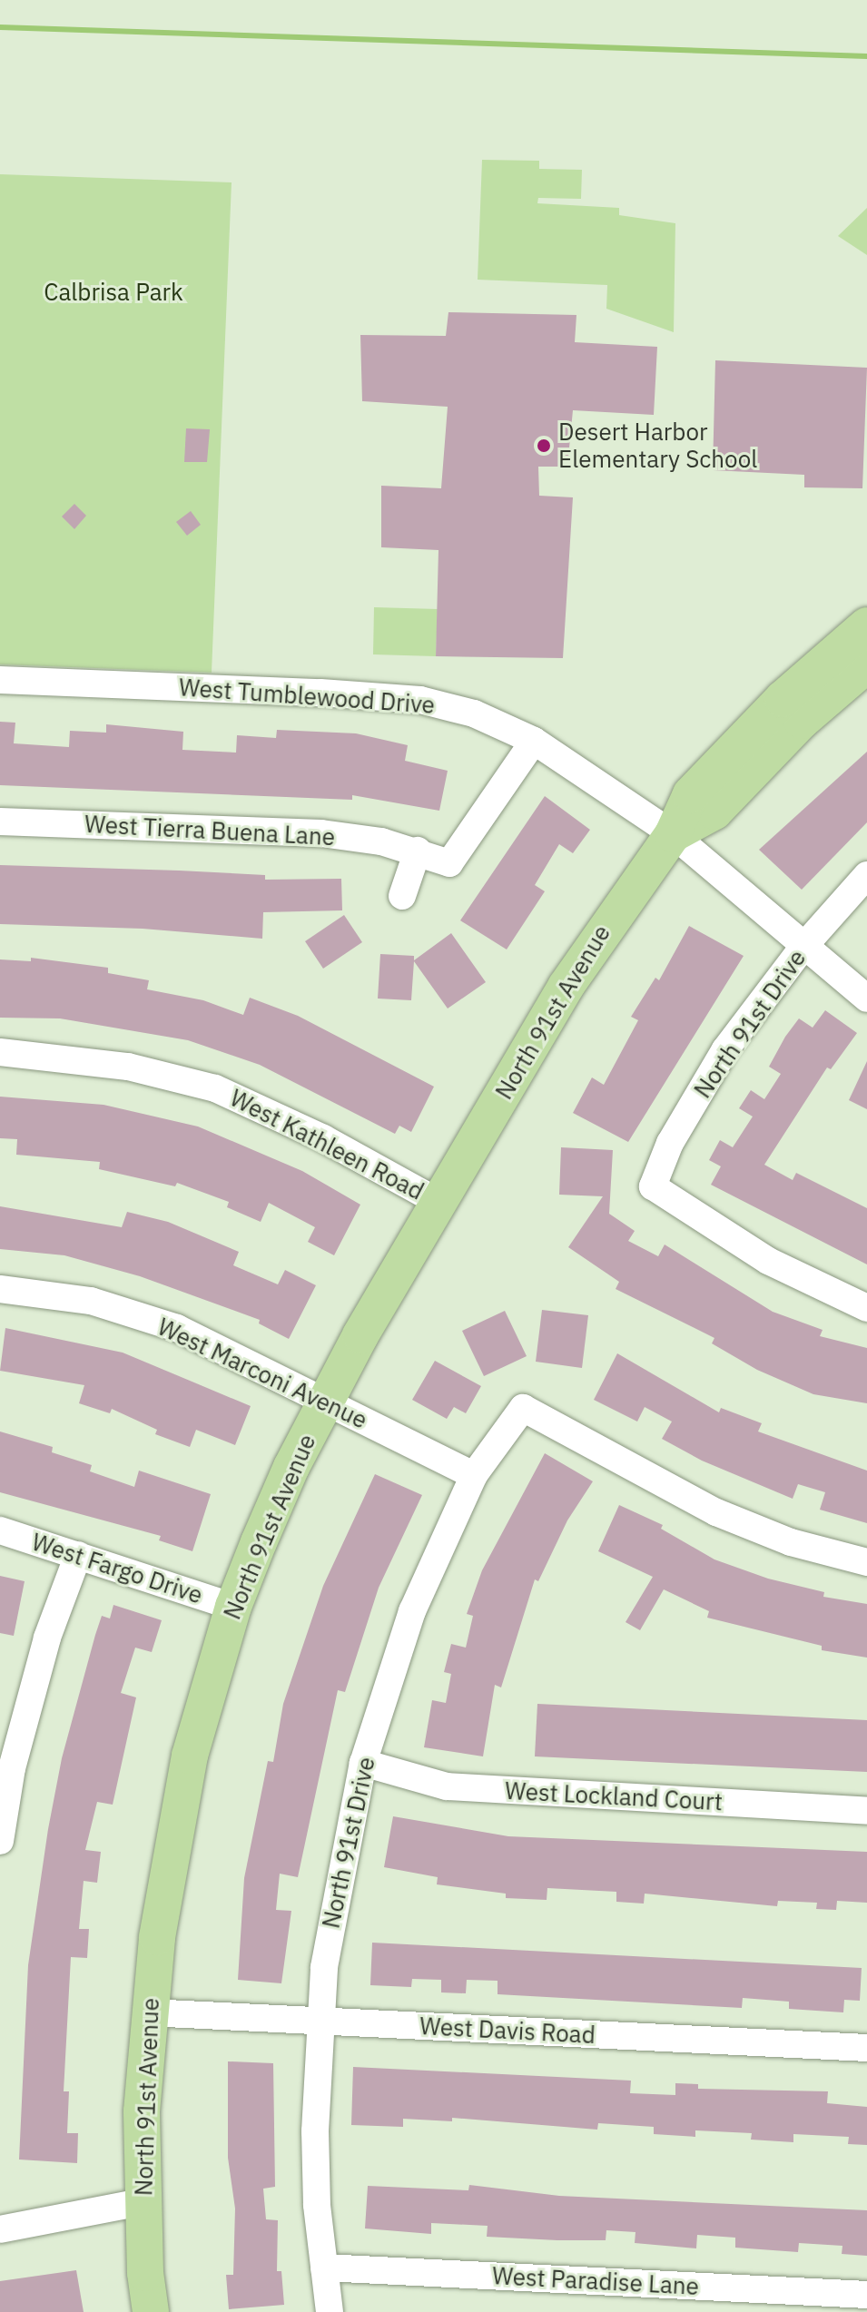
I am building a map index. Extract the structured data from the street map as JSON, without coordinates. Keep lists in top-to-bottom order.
{
  "streets": {
    "main road": ["North 91st Avenue"],
    "street": [
      "West Tumblewood Drive",
      "West Tierra Buena Lane",
      "North 91st Drive",
      "West Kathleen Road",
      "West Marconi Avenue",
      "West Fargo Drive",
      "West Lockland Court",
      "West Davis Road",
      "West Paradise Lane"
    ]
  },
  "crossings": [
    ["West Tumblewood Drive", "West Tierra Buena Lane"],
    ["West Tumblewood Drive", "North 91st Avenue"],
    ["West Tumblewood Drive", "North 91st Drive"],
    ["North 91st Avenue", "West Kathleen Road"],
    ["North 91st Avenue", "West Marconi Avenue"],
    ["North 91st Avenue", "West Fargo Drive"],
    ["North 91st Avenue", "West Davis Road"],
    ["North 91st Drive", "West Marconi Avenue"],
    ["North 91st Drive", "West Lockland Court"],
    ["North 91st Drive", "West Davis Road"],
    ["North 91st Drive", "West Paradise Lane"]
  ],
  "parks": ["Calbrisa Park"],
  "places": ["Desert Harbor Elementary School"]
}
